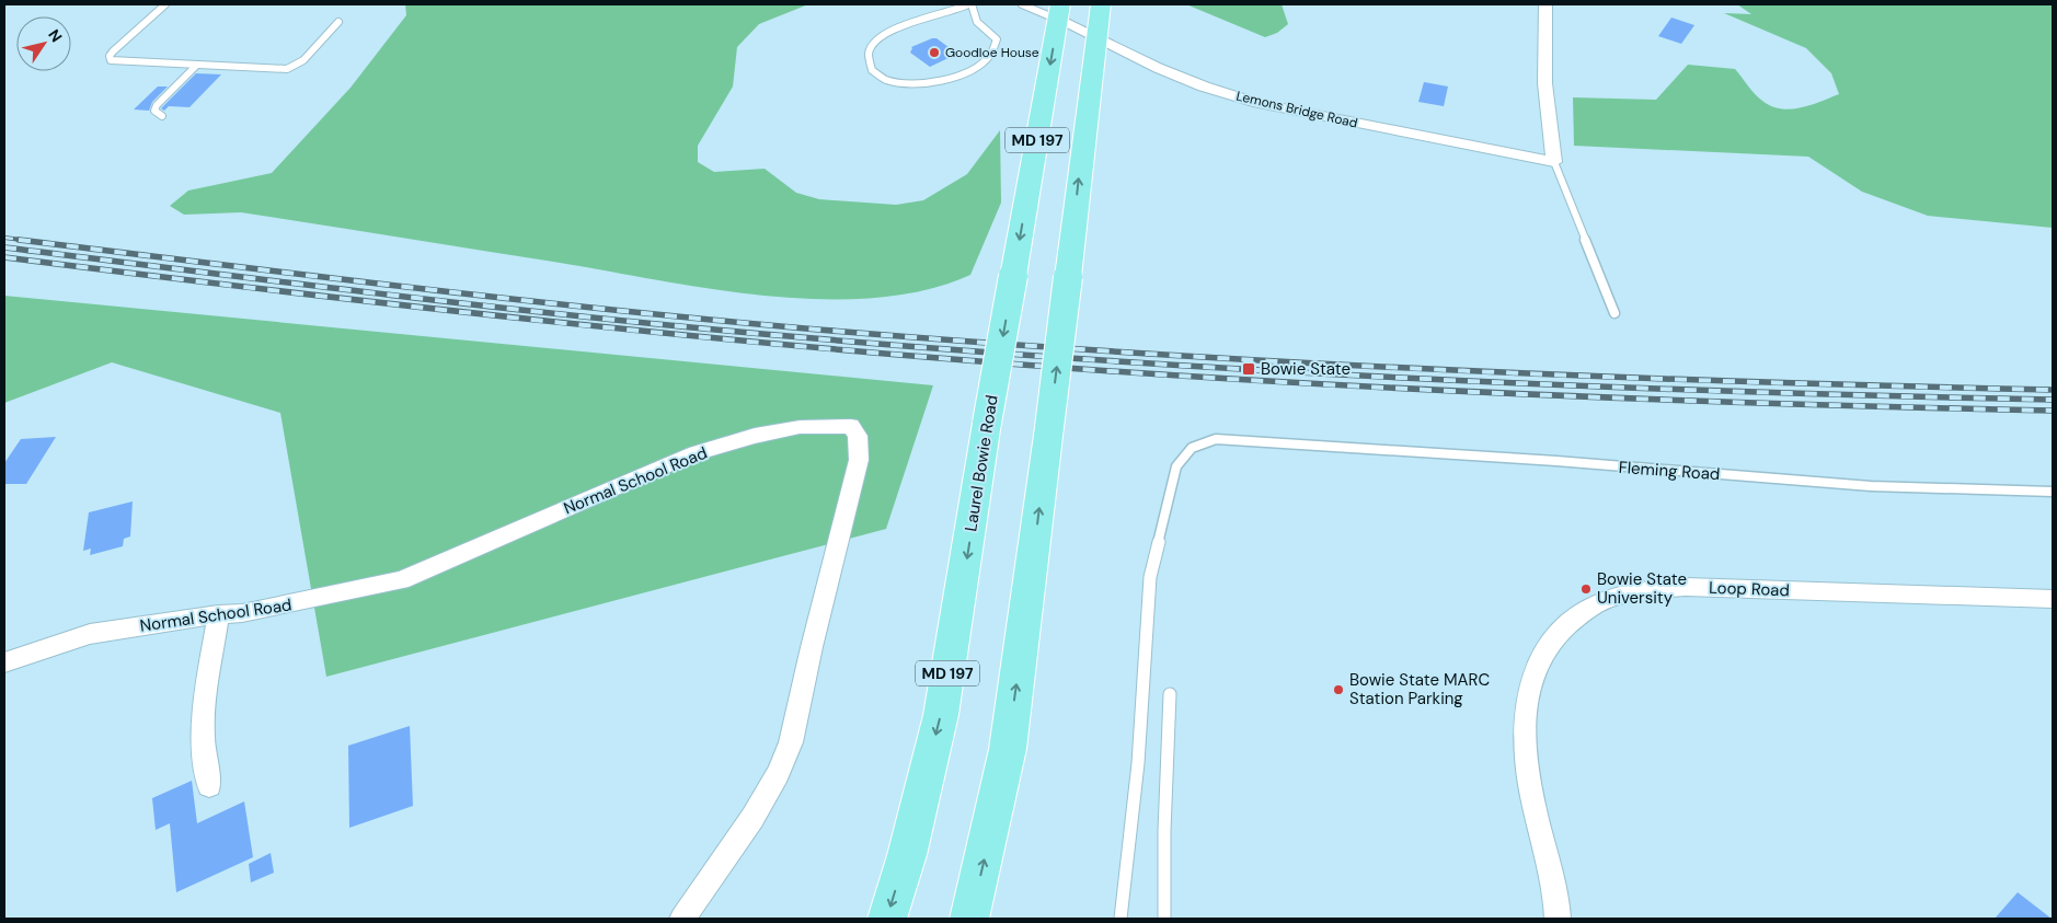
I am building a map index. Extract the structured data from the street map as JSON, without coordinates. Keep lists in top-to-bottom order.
{
  "streets": {
    "main road": ["MD 197", "Laurel Bowie Road"],
    "street": ["Lemons Bridge Road", "Normal School Road", "Loop Road"],
    "lane": ["Fleming Road"]
  },
  "crossings": [
    ["Lemons Bridge Road", "MD 197"],
    ["Lemons Bridge Road", "Laurel Bowie Road"]
  ],
  "places": {
    "other": ["Goodloe House", "Bowie State University", "Bowie State MARC Station Parking"],
    "transit": ["Bowie State"]
  },
  "north": "top right"
}
